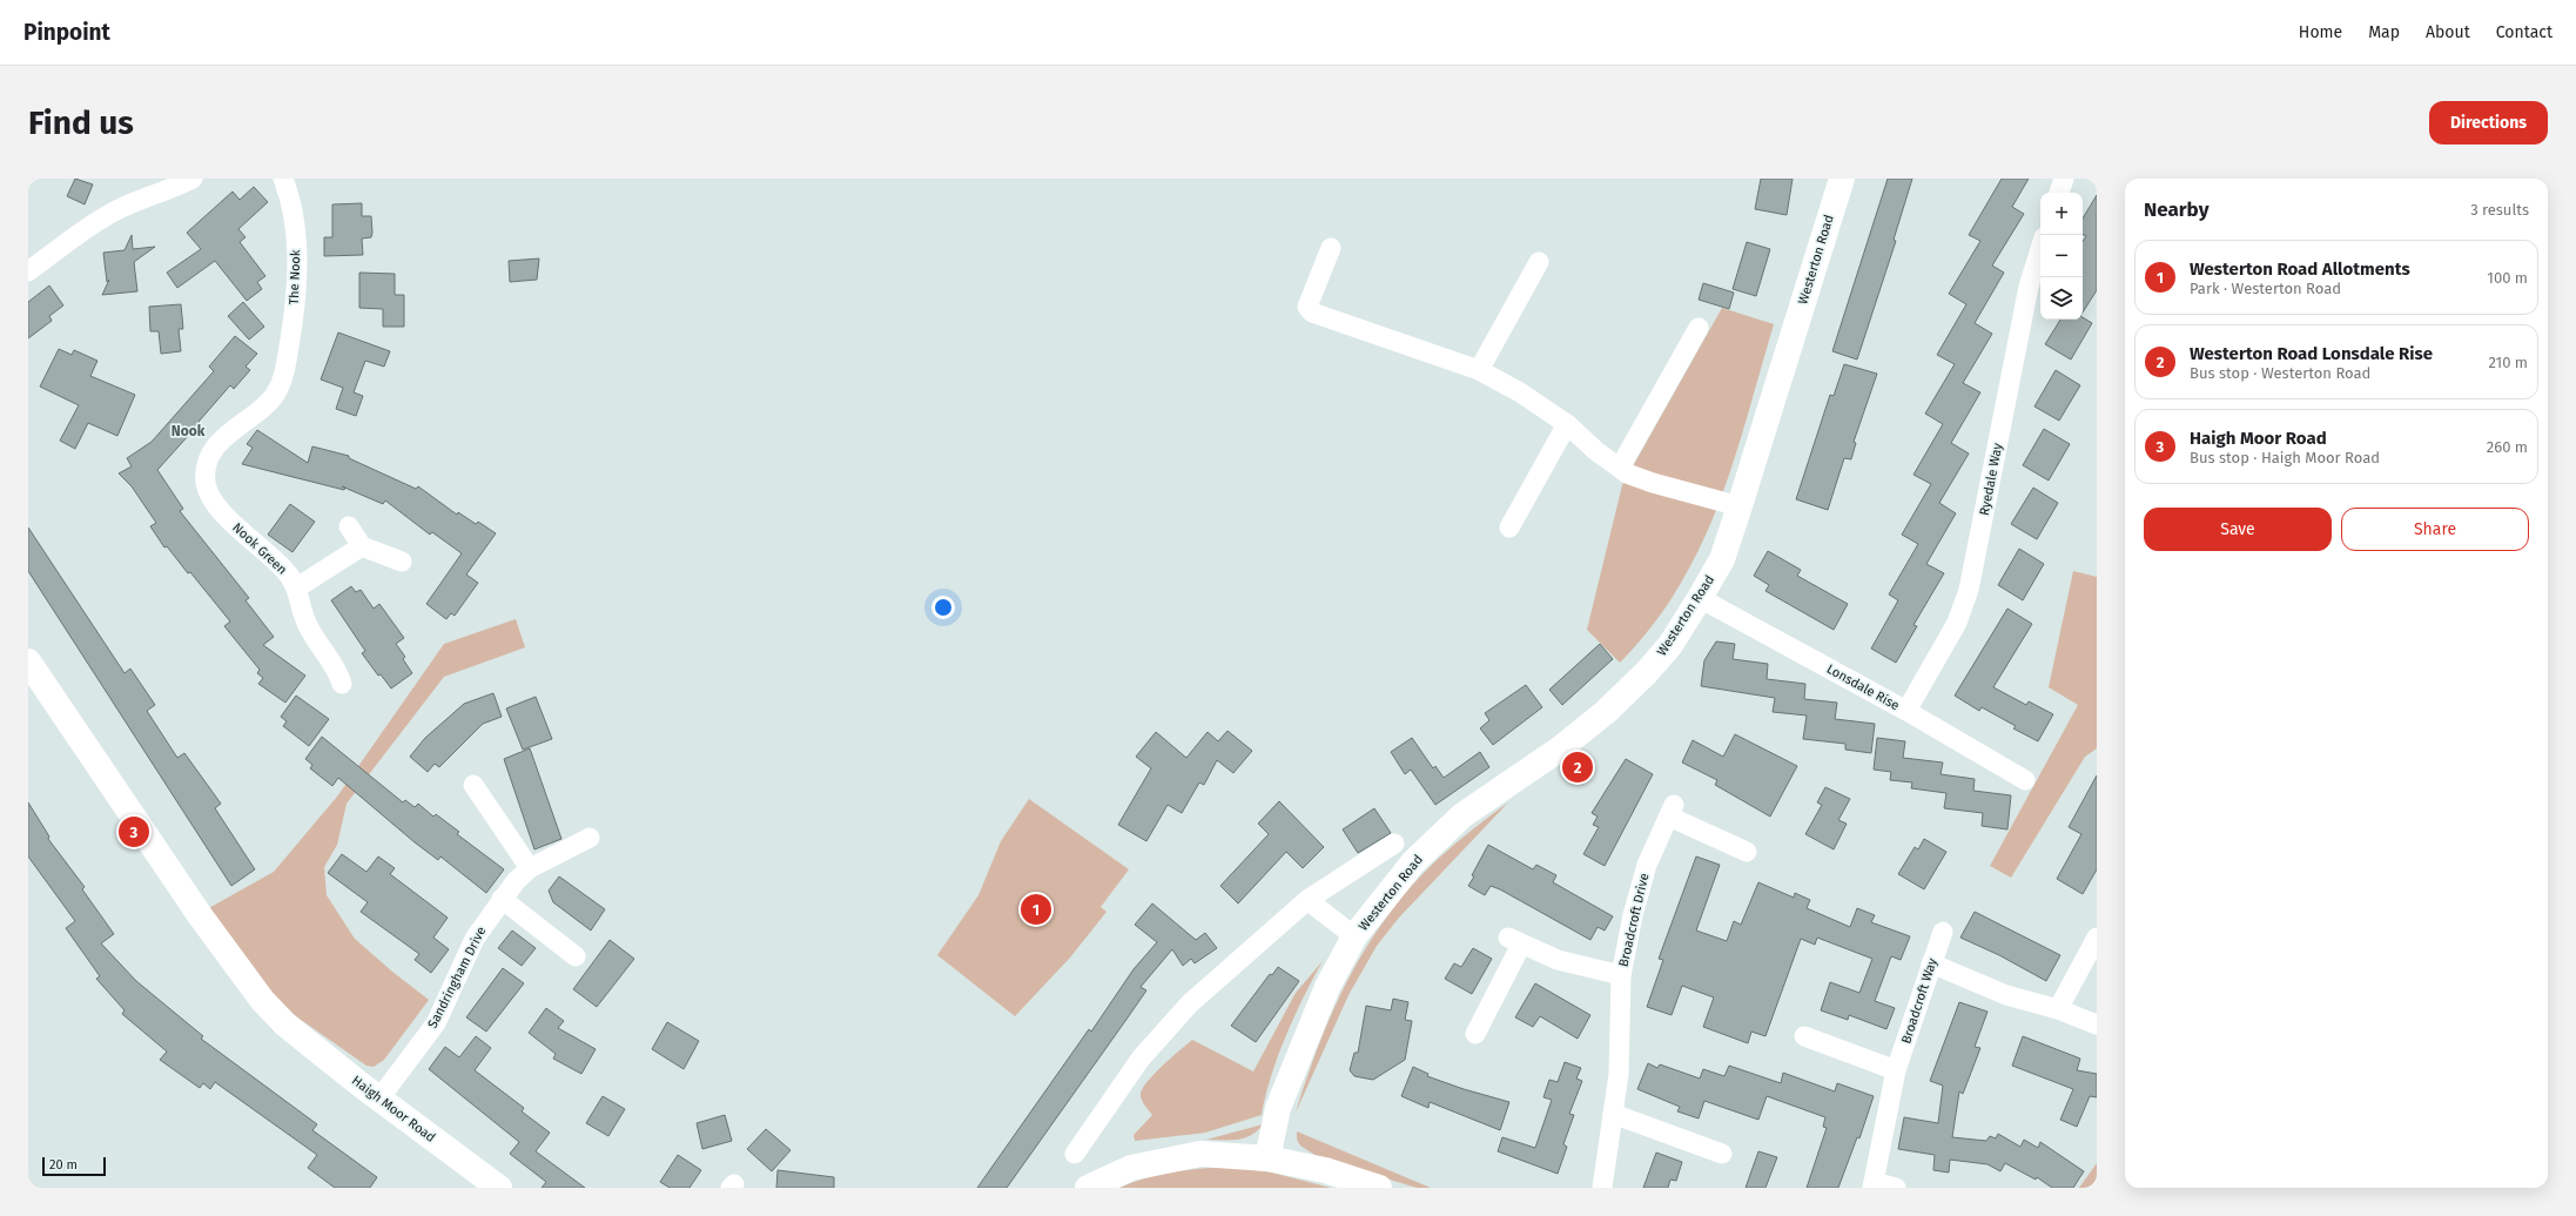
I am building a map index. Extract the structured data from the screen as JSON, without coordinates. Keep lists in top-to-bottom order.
{
  "streets": {
    "street": [
      "Westerton Road",
      "The Nook",
      "Ryedale Way",
      "Nook Green",
      "Lonsdale Rise",
      "Broadcroft Drive",
      "Sandringham Drive",
      "Broadcroft Way",
      "Haigh Moor Road"
    ]
  },
  "crossings": [
    ["Westerton Road", "Lonsdale Rise"],
    ["The Nook", "Nook Green"],
    ["Ryedale Way", "Lonsdale Rise"],
    ["Sandringham Drive", "Haigh Moor Road"]
  ],
  "districts": ["Nook"],
  "scale_bar": "20 m",
  "page": {
    "header": "Pinpoint",
    "nav": [
      "Home",
      "Map",
      "About",
      "Contact"
    ],
    "buttons": [
      "Directions",
      ["Save", "Share"]
    ],
    "title": "Find us",
    "heading": ["Nearby", "3 results"],
    "map_buttons": ["+", "−"],
    "list": [
      {
        "mark": "1",
        "name": "Westerton Road Allotments",
        "note": "Park · Westerton Road",
        "value": "100 m"
      },
      {
        "mark": "2",
        "name": "Westerton Road Lonsdale Rise",
        "note": "Bus stop · Westerton Road",
        "value": "210 m"
      },
      {
        "mark": "3",
        "name": "Haigh Moor Road",
        "note": "Bus stop · Haigh Moor Road",
        "value": "260 m"
      }
    ],
    "pins": ["2", "3", "1"],
    "scale": "20 m"
  }
}
